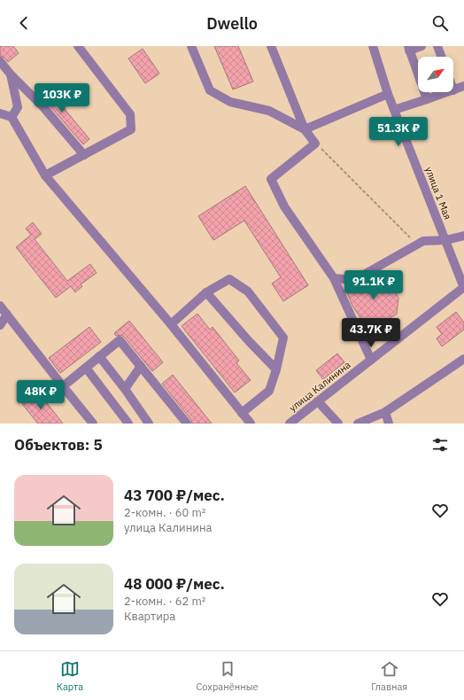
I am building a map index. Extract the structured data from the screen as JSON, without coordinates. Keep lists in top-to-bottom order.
{
  "streets": {
    "street": ["улица 1 Мая", "улица Калинина"]
  },
  "crossings": [
    ["улица 1 Мая", "улица Калинина"]
  ],
  "north": "top right",
  "page": {
    "header": "Dwello",
    "price": [
      "103K ₽",
      "51.3K ₽",
      "91.1K ₽",
      "43.7K ₽",
      "48K ₽"
    ],
    "heading": "Объектов: 5",
    "list": [
      {
        "name": "43 700 ₽/мес.",
        "note": "2-комн. · 60 m² · улица Калинина"
      },
      {
        "name": "48 000 ₽/мес.",
        "note": "2-комн. · 62 m² · Квартира"
      }
    ],
    "tabs": ["Карта", "Сохранённые", "Главная"]
  }
}
